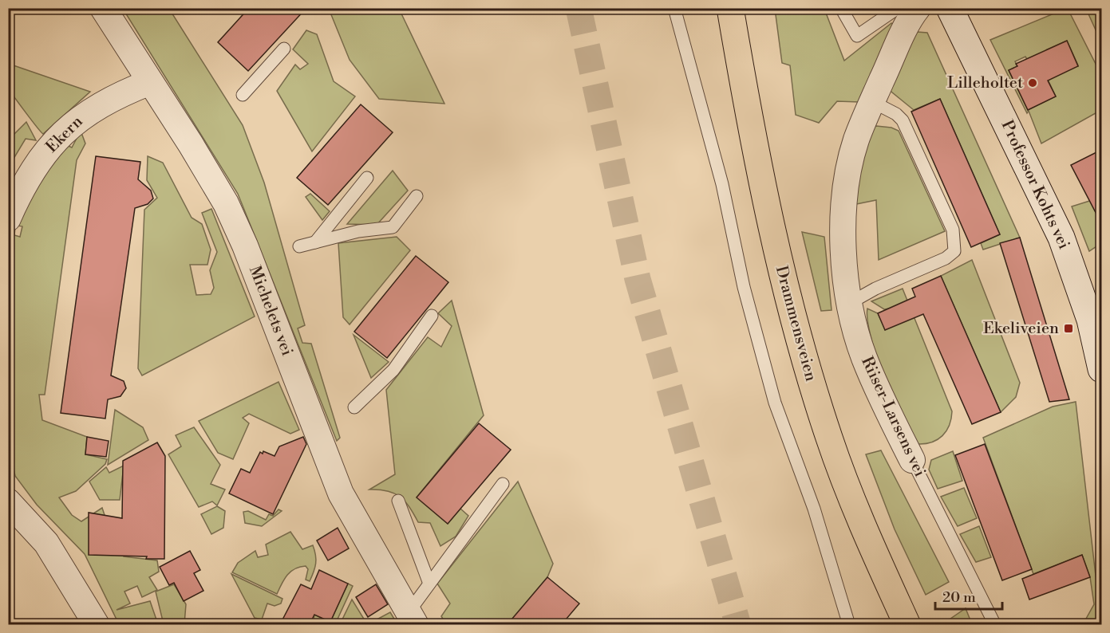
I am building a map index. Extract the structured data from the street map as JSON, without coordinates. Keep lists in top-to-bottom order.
{
  "streets": {
    "highway": ["Drammensveien"],
    "main road": ["Professor Kohts vei"],
    "street": ["Ekern", "Michelets vei", "Riiser-Larsens vei"]
  },
  "crossings": [
    ["Ekern", "Michelets vei"]
  ],
  "places": {
    "other": ["Lilleholtet"],
    "transit": ["Ekeliveien"]
  },
  "scale_bar": "20 m"
}
